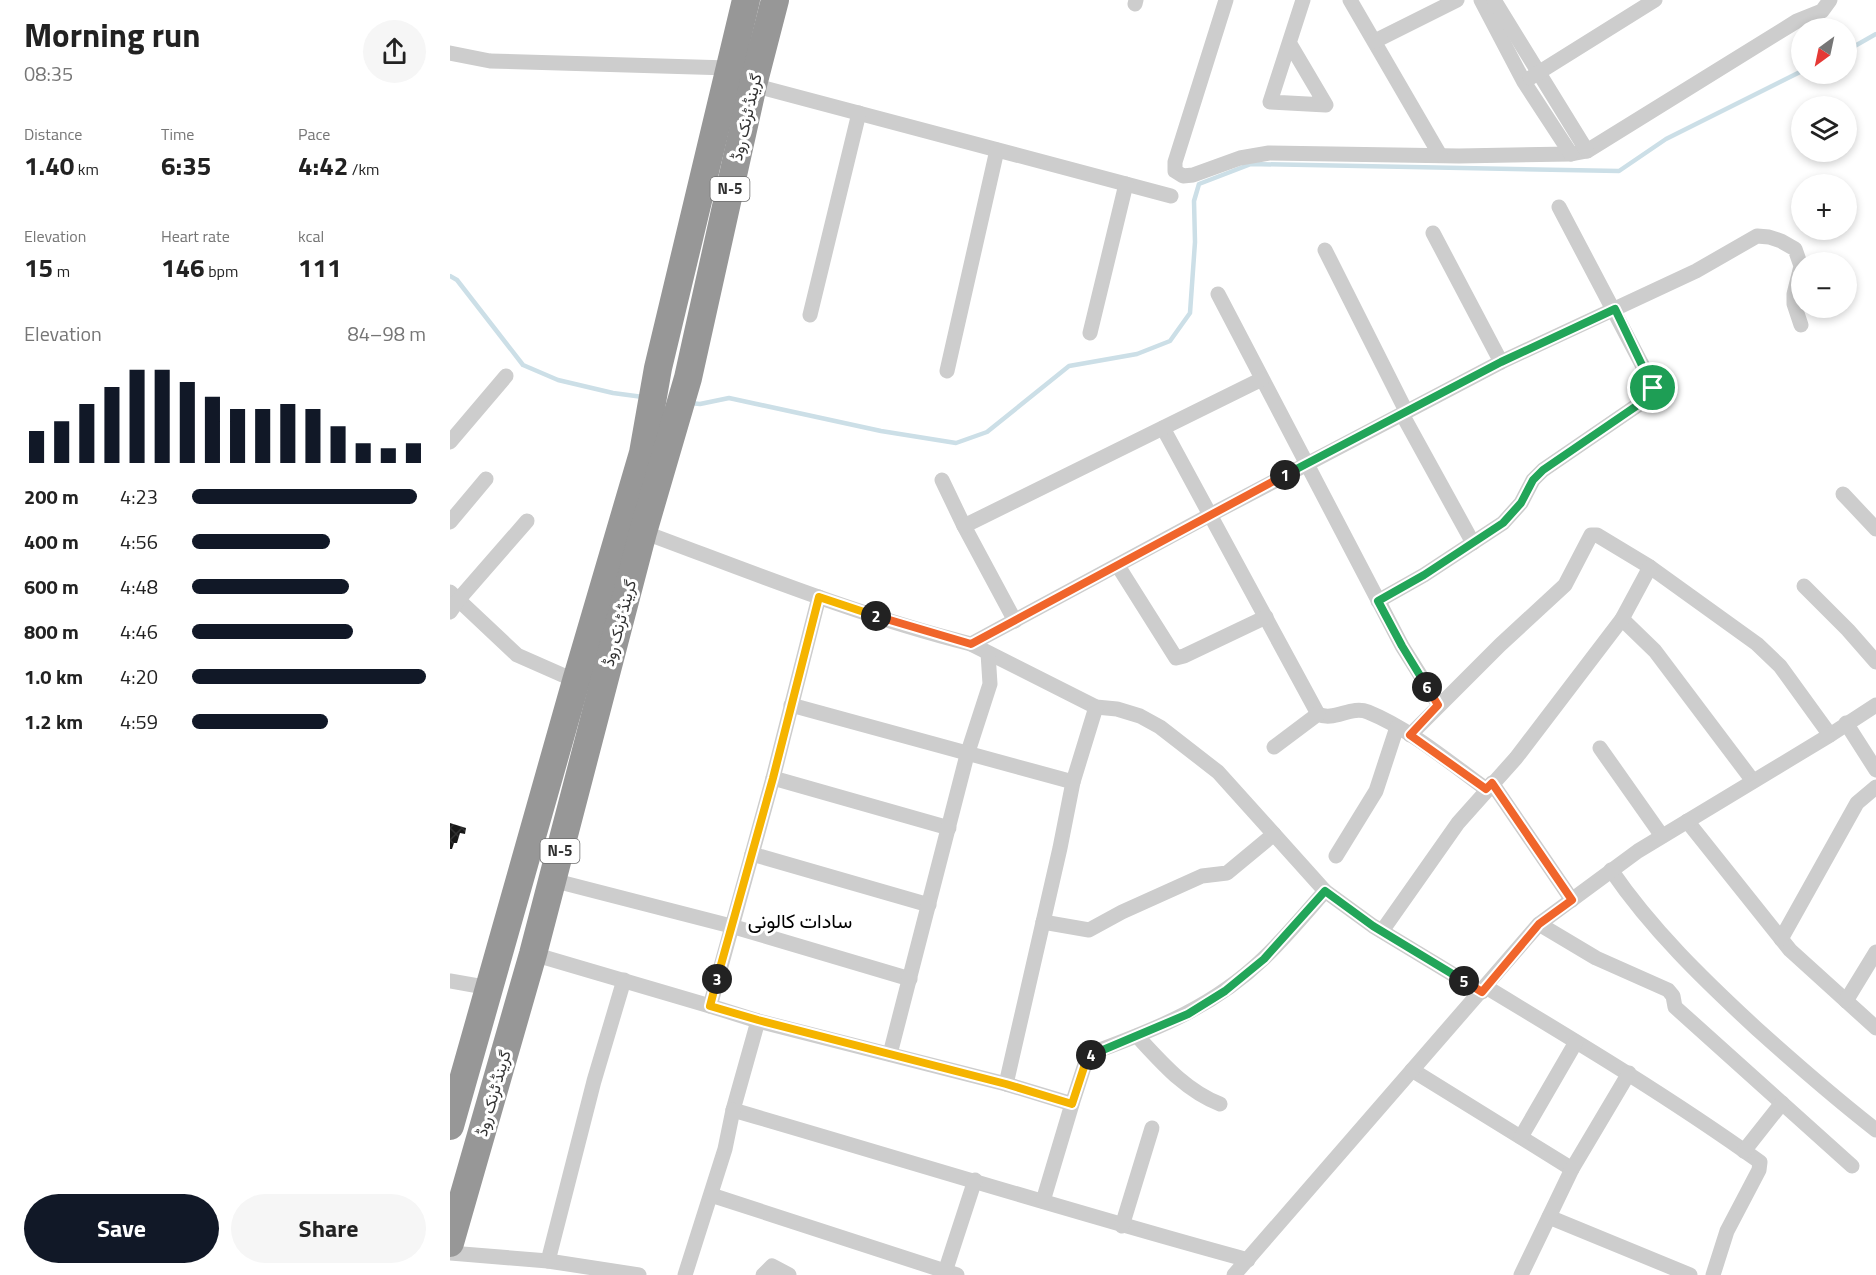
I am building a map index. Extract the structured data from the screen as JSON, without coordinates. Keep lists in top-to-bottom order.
{
  "streets": {
    "highway": ["گرینڈ ٹرنک روڈ", "N-5"]
  },
  "districts": ["سادات کالونی"],
  "north": "bottom left",
  "page": {
    "heading": ["Morning run", "08:35"],
    "map_buttons": ["+", "−"],
    "stats": [
      ["Distance", "1.40 km"],
      ["Time", "6:35"],
      ["Pace", "4:42 /km"],
      ["Elevation", "15 m"],
      ["Heart rate", "146 bpm"],
      ["kcal", "111"]
    ],
    "chart": ["Elevation", "84–98 m"],
    "pins": [
      "1",
      "2",
      "6",
      "3",
      "5",
      "4"
    ],
    "list": [
      {
        "name": "200 m",
        "note": "4:23"
      },
      {
        "name": "400 m",
        "note": "4:56"
      },
      {
        "name": "600 m",
        "note": "4:48"
      },
      {
        "name": "800 m",
        "note": "4:46"
      },
      {
        "name": "1.0 km",
        "note": "4:20"
      },
      {
        "name": "1.2 km",
        "note": "4:59"
      }
    ],
    "buttons": ["Save", "Share"]
  }
}
